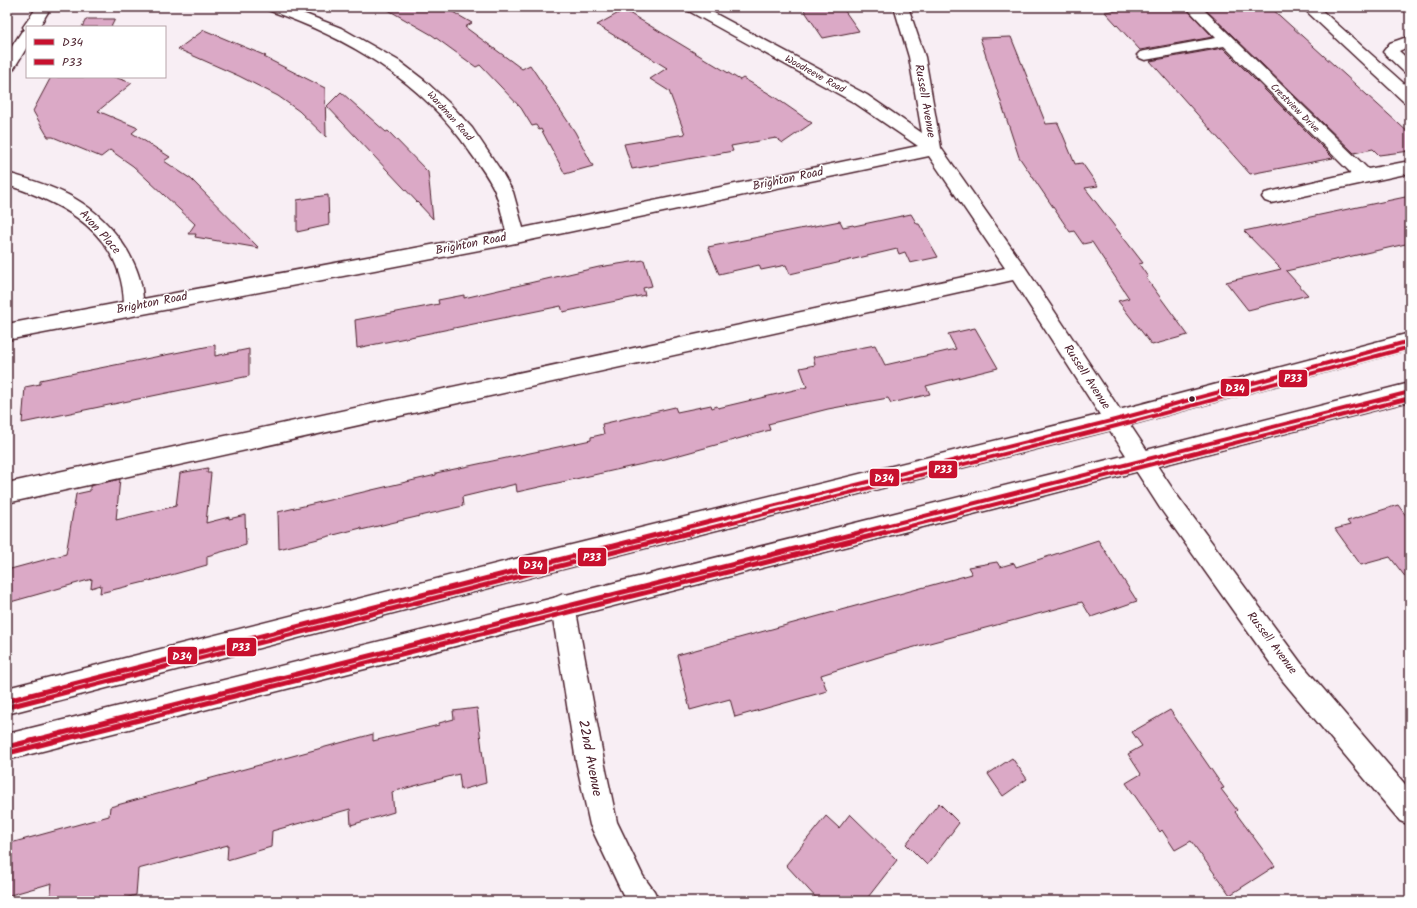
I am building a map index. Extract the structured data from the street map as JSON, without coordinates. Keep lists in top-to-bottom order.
{
  "streets": {
    "street": [
      "Woodreeve Road",
      "Russell Avenue",
      "Crestview Drive",
      "Wardman Road",
      "Brighton Road",
      "Avon Place",
      "22nd Avenue"
    ]
  },
  "crossings": [
    ["Woodreeve Road", "Russell Avenue"],
    ["Woodreeve Road", "Brighton Road"],
    ["Russell Avenue", "Brighton Road"],
    ["Wardman Road", "Brighton Road"],
    ["Brighton Road", "Avon Place"]
  ],
  "lines": ["transit line D34", "transit line P33"],
  "legend": ["D34", "P33"]
}
